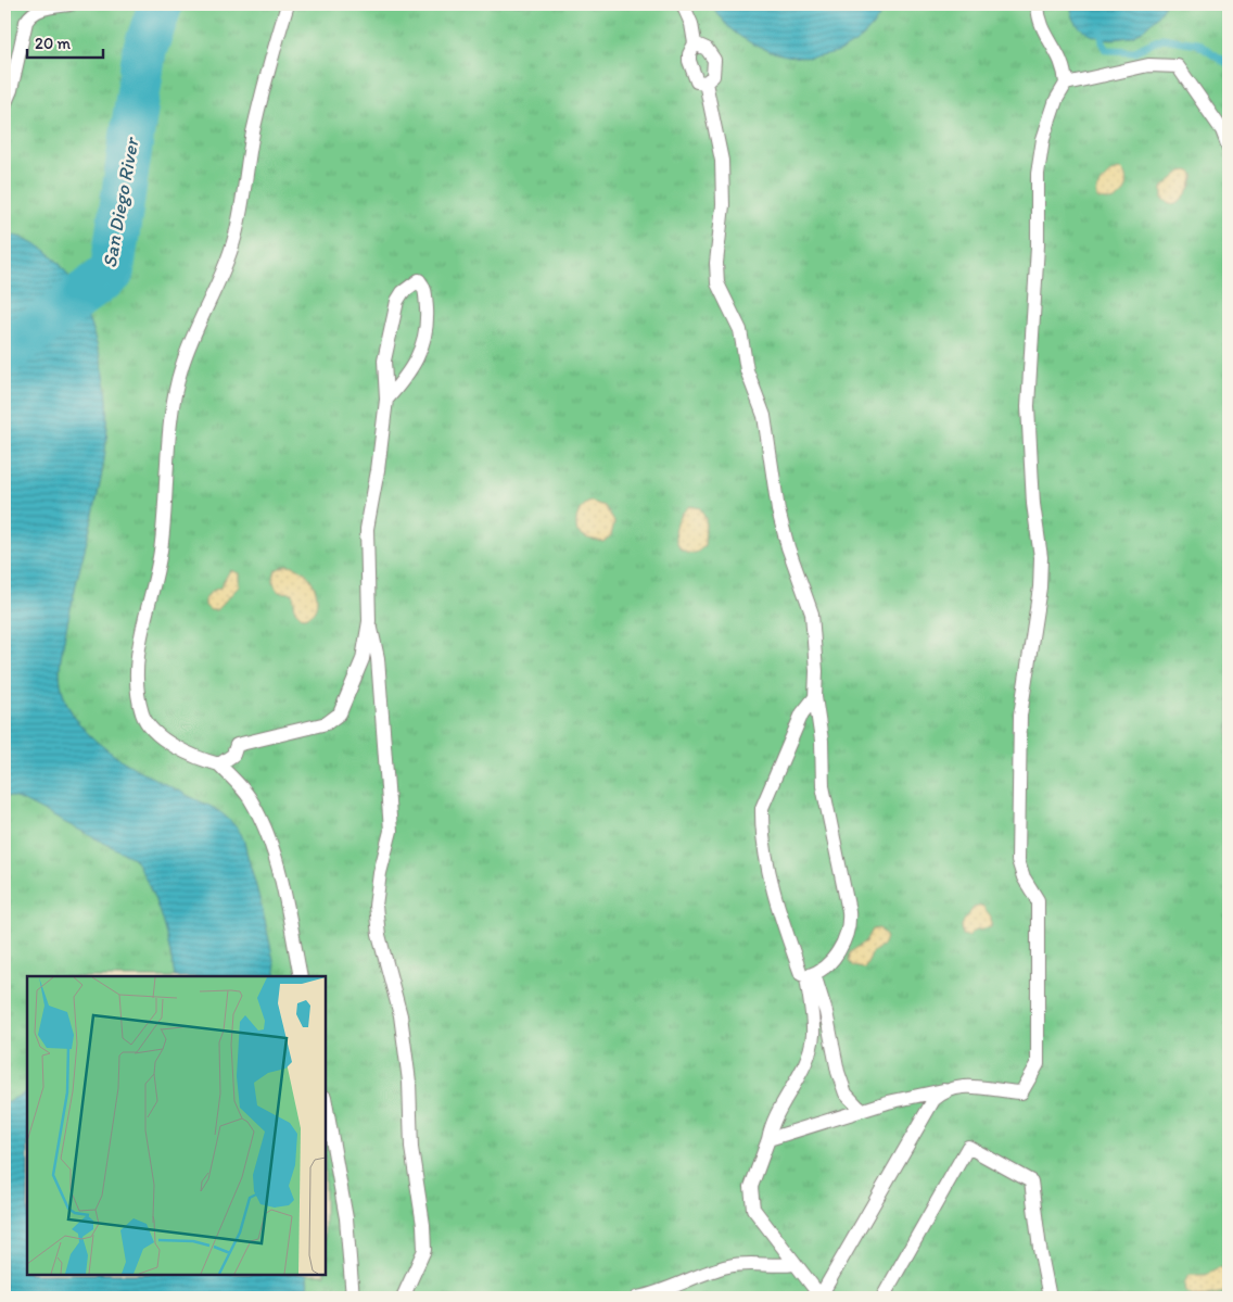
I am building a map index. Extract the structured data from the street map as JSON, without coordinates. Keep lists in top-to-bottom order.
{
  "water": ["San Diego River"],
  "scale_bar": "20 m"
}
